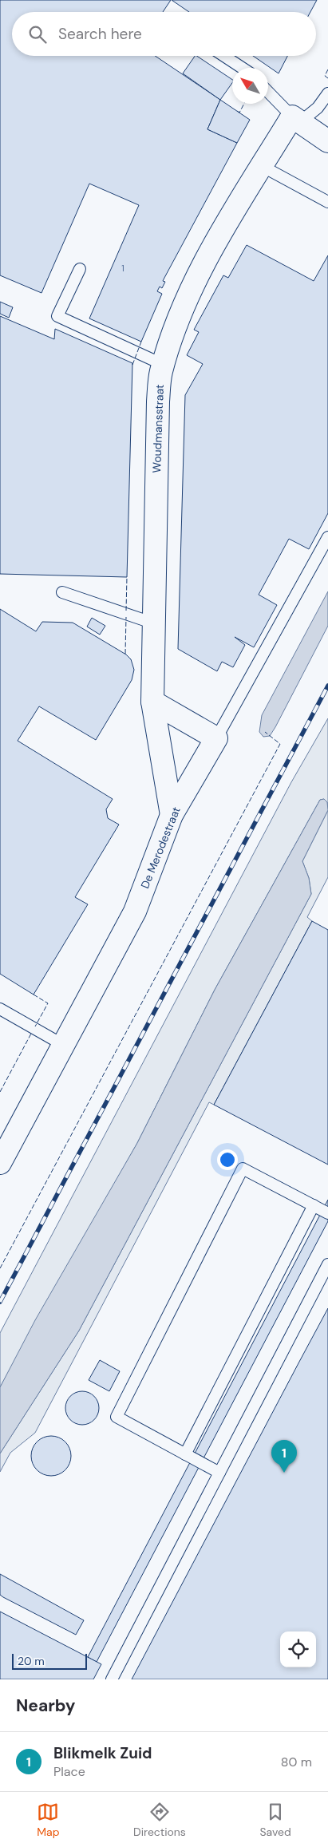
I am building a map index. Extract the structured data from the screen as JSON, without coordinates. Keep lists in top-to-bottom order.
{
  "streets": {
    "street": ["Woudmansstraat", "De Merodestraat"]
  },
  "crossings": [
    ["Woudmansstraat", "De Merodestraat"]
  ],
  "house_numbers": ["1"],
  "scale_bar": "20 m",
  "north": "top left",
  "page": {
    "search": "Search here",
    "pins": "1",
    "scale": "20 m",
    "heading": "Nearby",
    "list": [
      {
        "mark": "1",
        "name": "Blikmelk Zuid",
        "note": "Place",
        "value": "80 m"
      }
    ],
    "nav": ["Map", "Directions", "Saved"]
  }
}
